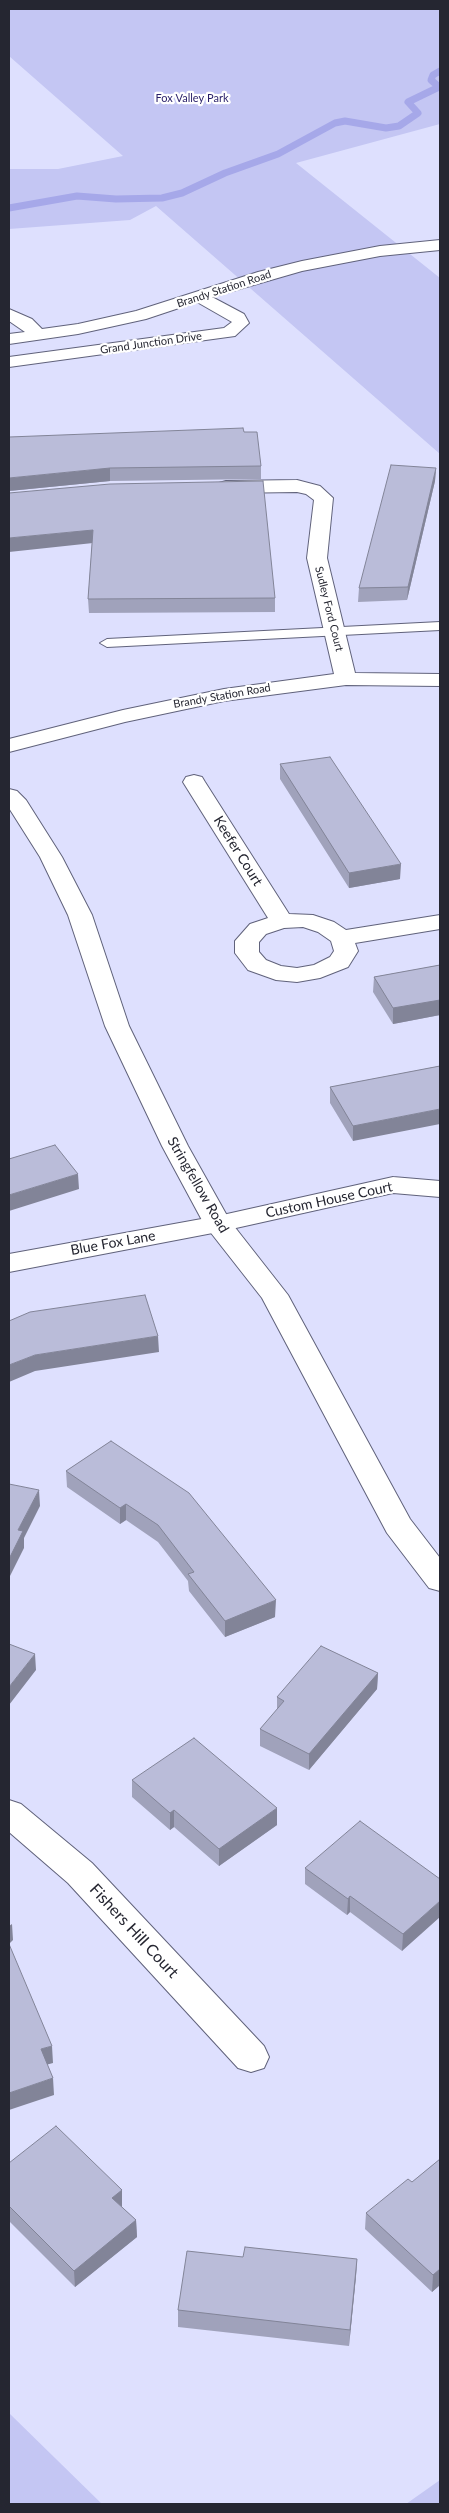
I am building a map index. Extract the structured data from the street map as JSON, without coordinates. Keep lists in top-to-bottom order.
{
  "streets": {
    "street": [
      "Brandy Station Road",
      "Grand Junction Drive",
      "Sudley Ford Court",
      "Keefer Court",
      "Stringfellow Road",
      "Custom House Court",
      "Blue Fox Lane",
      "Fishers Hill Court"
    ]
  },
  "crossings": [
    ["Brandy Station Road", "Grand Junction Drive"],
    ["Brandy Station Road", "Sudley Ford Court"],
    ["Stringfellow Road", "Custom House Court"],
    ["Stringfellow Road", "Blue Fox Lane"],
    ["Custom House Court", "Blue Fox Lane"]
  ],
  "parks": ["Fox Valley Park"]
}
